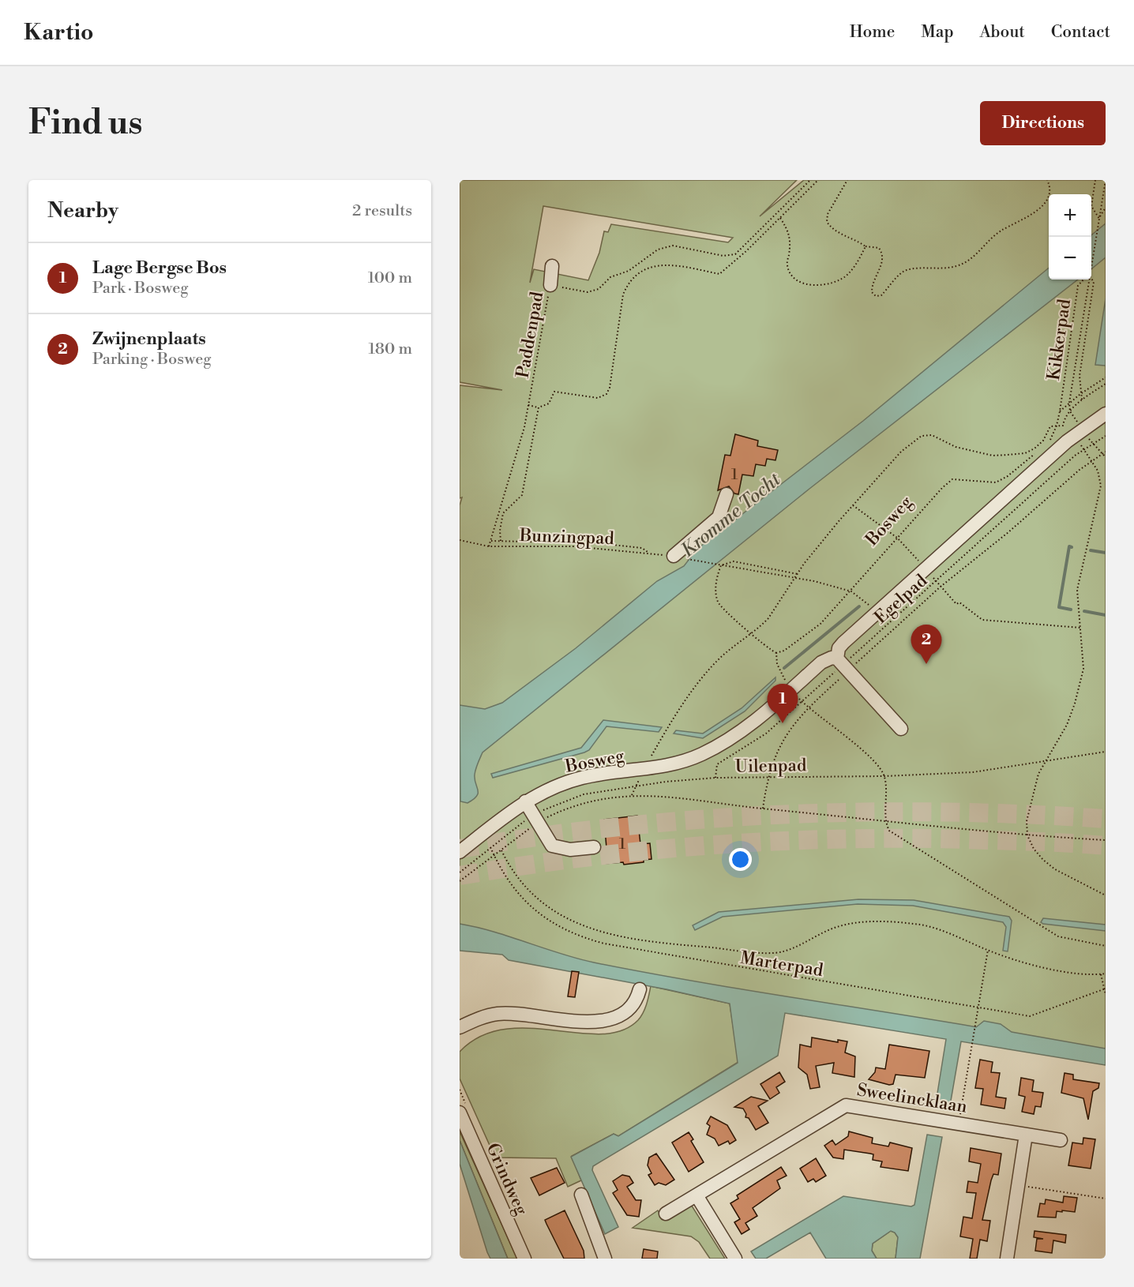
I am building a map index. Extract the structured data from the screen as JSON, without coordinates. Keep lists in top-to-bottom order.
{
  "streets": {
    "street": ["Bosweg", "Sweelincklaan", "Grindweg"],
    "path": [
      "Paddenpad",
      "Kikkerpad",
      "Bunzingpad",
      "Egelpad",
      "Uilenpad",
      "Marterpad"
    ]
  },
  "crossings": [
    ["Paddenpad", "Bunzingpad"],
    ["Bosweg", "Bunzingpad"],
    ["Bosweg", "Egelpad"],
    ["Egelpad", "Uilenpad"],
    ["Uilenpad", "Marterpad"]
  ],
  "water": ["Kromme Tocht"],
  "house_numbers": ["1", "1"],
  "page": {
    "header": "Kartio",
    "nav": [
      "Home",
      "Map",
      "About",
      "Contact"
    ],
    "buttons": "Directions",
    "title": "Find us",
    "heading": ["Nearby", "2 results"],
    "map_buttons": ["+", "−"],
    "list": [
      {
        "mark": "1",
        "name": "Lage Bergse Bos",
        "note": "Park · Bosweg",
        "value": "100 m"
      },
      {
        "mark": "2",
        "name": "Zwijnenplaats",
        "note": "Parking · Bosweg",
        "value": "180 m"
      }
    ],
    "pins": ["2", "1"]
  }
}
